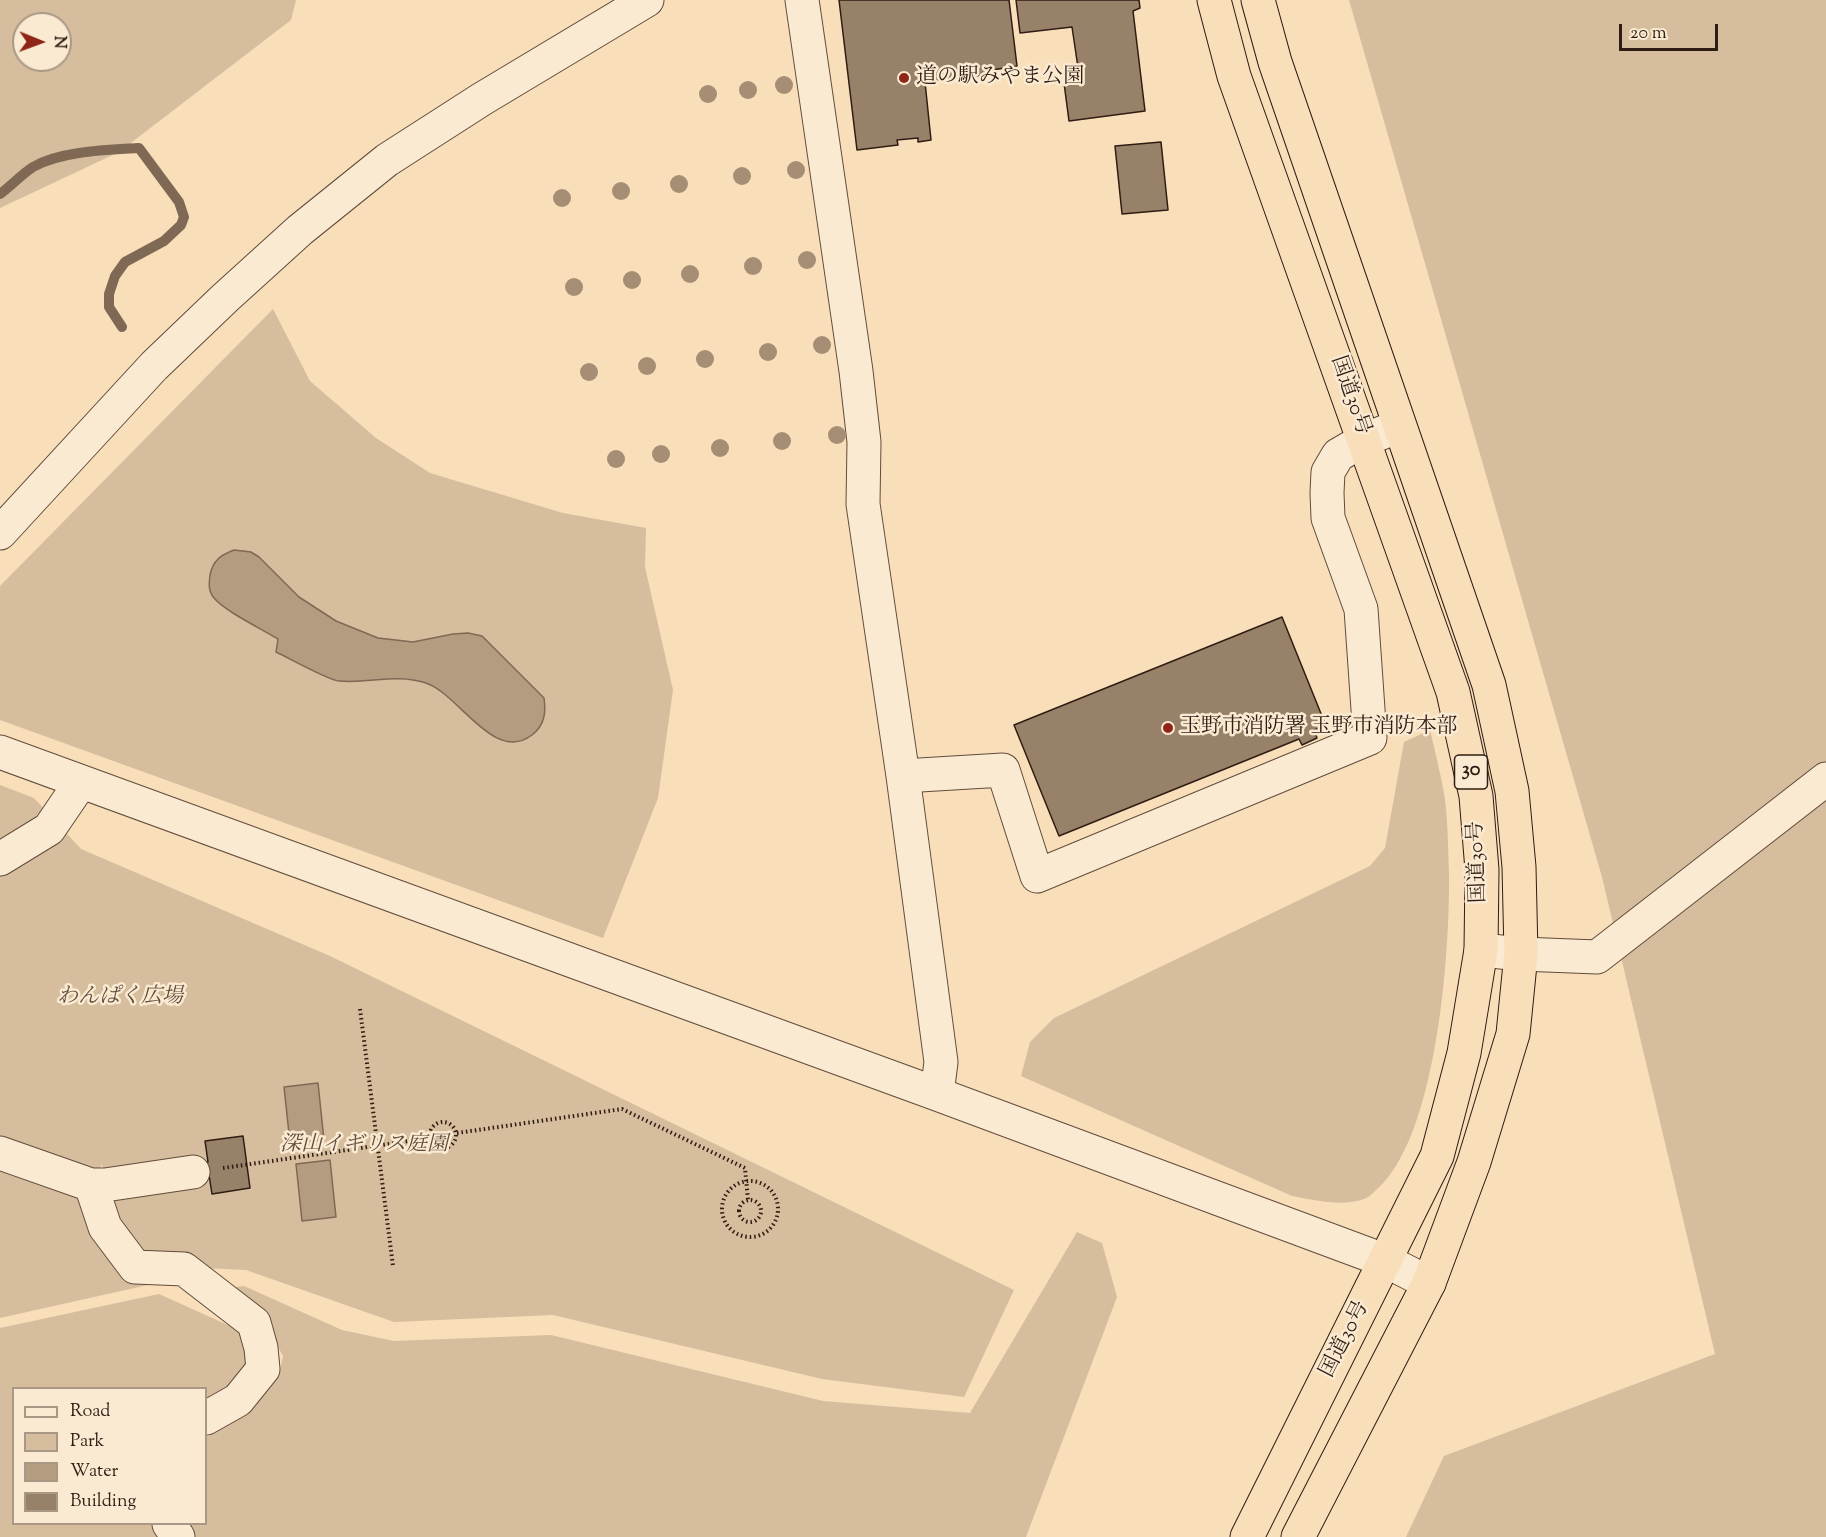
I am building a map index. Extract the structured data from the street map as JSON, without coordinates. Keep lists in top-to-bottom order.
{
  "streets": {
    "highway": ["国道30号", "30"]
  },
  "parks": ["わんぱく広場", "深山イギリス庭園"],
  "places": ["道の駅みやま公園", "玉野市消防署 玉野市消防本部"],
  "legend": [
    "Road",
    "Park",
    "Water",
    "Building"
  ],
  "scale_bar": "20 m",
  "north": "right"
}
